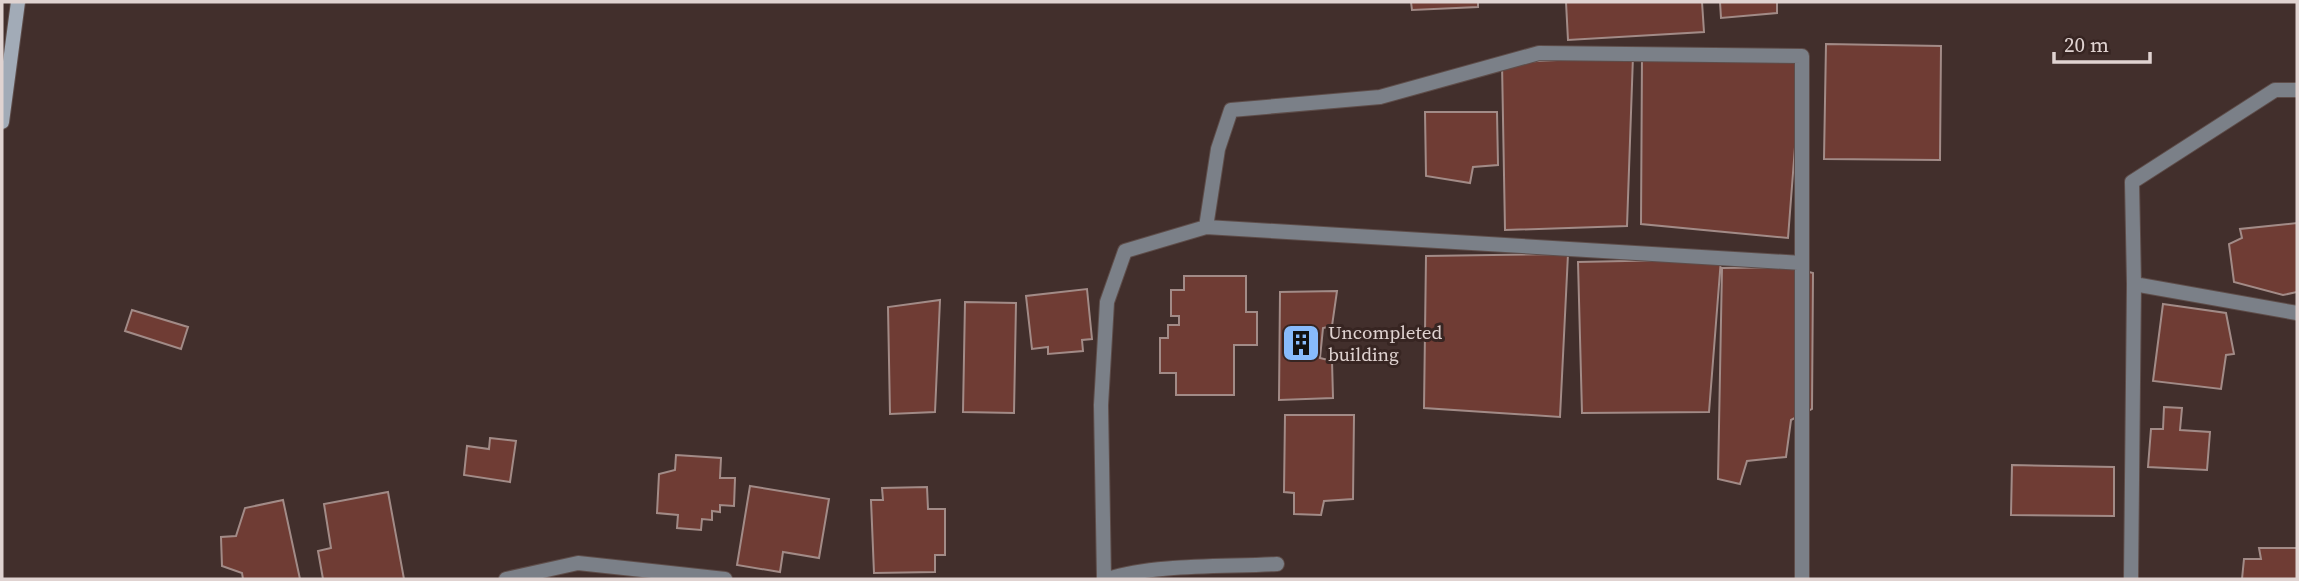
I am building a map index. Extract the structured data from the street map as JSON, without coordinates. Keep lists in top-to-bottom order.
{
  "places": {
    "building": ["Uncompleted building"]
  },
  "scale_bar": "20 m"
}
